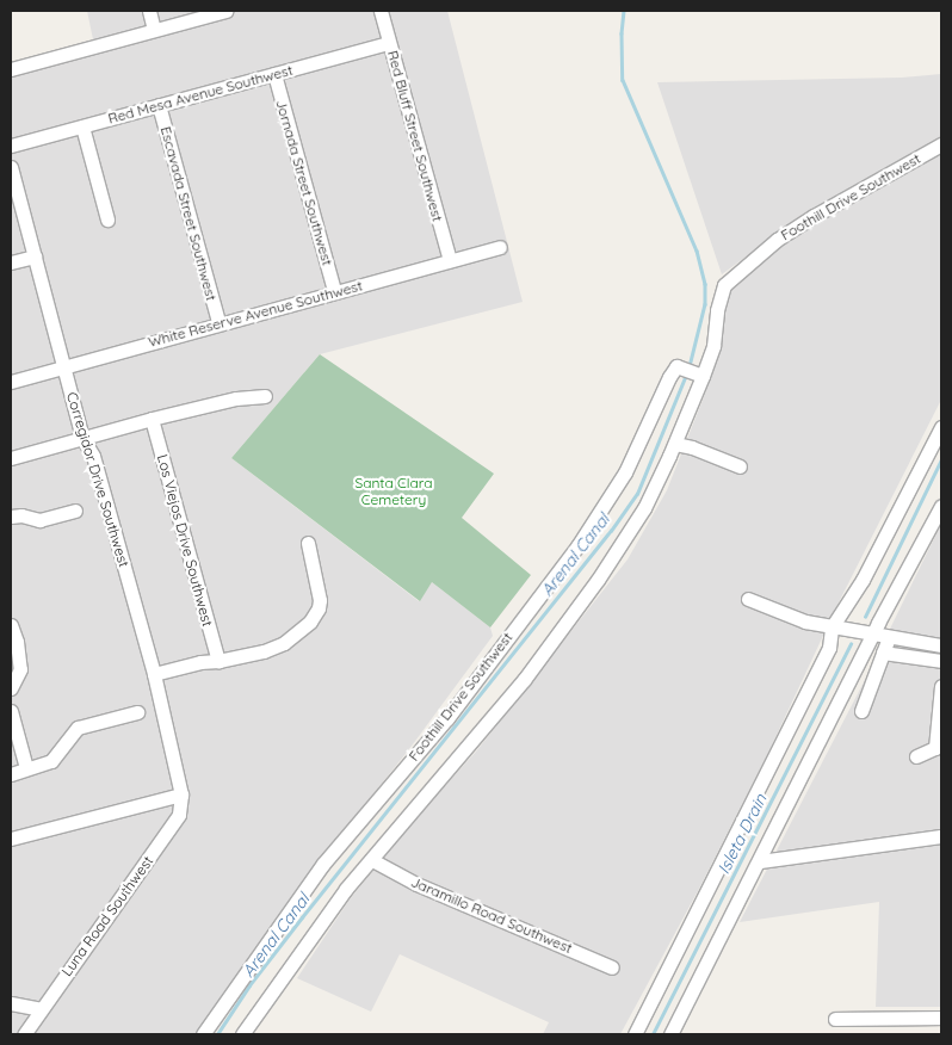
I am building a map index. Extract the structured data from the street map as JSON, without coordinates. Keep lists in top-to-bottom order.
{
  "streets": {
    "street": [
      "Red Mesa Avenue Southwest",
      "Red Bluff Street Southwest",
      "Jornada Street Southwest",
      "Foothill Drive Southwest",
      "Escavada Street Southwest",
      "White Reserve Avenue Southwest",
      "Corregidor Drive Southwest",
      "Los Viejos Drive Southwest",
      "Jaramillo Road Southwest",
      "Luna Road Southwest"
    ]
  },
  "crossings": [
    ["Red Mesa Avenue Southwest", "Red Bluff Street Southwest"],
    ["Red Mesa Avenue Southwest", "Jornada Street Southwest"],
    ["Red Mesa Avenue Southwest", "Escavada Street Southwest"],
    ["Red Bluff Street Southwest", "White Reserve Avenue Southwest"],
    ["Jornada Street Southwest", "White Reserve Avenue Southwest"],
    ["Foothill Drive Southwest", "Jaramillo Road Southwest"],
    ["Escavada Street Southwest", "White Reserve Avenue Southwest"],
    ["White Reserve Avenue Southwest", "Corregidor Drive Southwest"],
    ["Corregidor Drive Southwest", "Luna Road Southwest"]
  ],
  "water": ["Arenal Canal", "Isleta Drain"],
  "parks": ["Santa Clara Cemetery"]
}
